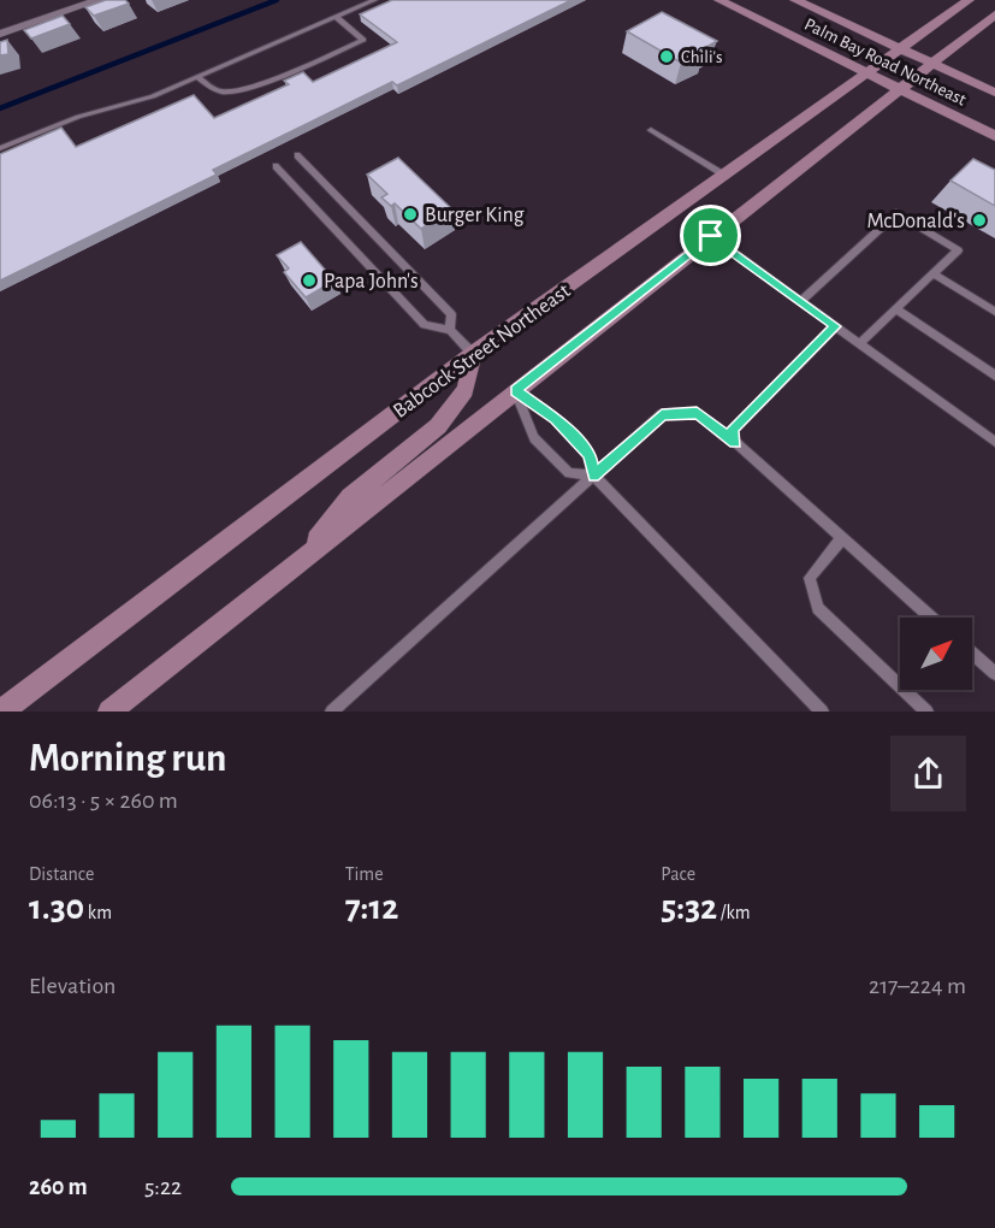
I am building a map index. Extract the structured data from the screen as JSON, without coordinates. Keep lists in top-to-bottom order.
{
  "streets": {
    "main road": ["Palm Bay Road Northeast", "Babcock Street Northeast"]
  },
  "crossings": [
    ["Palm Bay Road Northeast", "Babcock Street Northeast"]
  ],
  "places": [
    "Chili's",
    "Burger King",
    "McDonald's",
    "Papa John's"
  ],
  "north": "top right",
  "page": {
    "heading": ["Morning run", "06:13 · 5 × 260 m"],
    "stats": [
      ["Distance", "1.30 km"],
      ["Time", "7:12"],
      ["Pace", "5:32 /km"]
    ],
    "chart": ["Elevation", "217–224 m"],
    "list": [
      {
        "name": "260 m",
        "note": "5:22"
      }
    ]
  }
}
